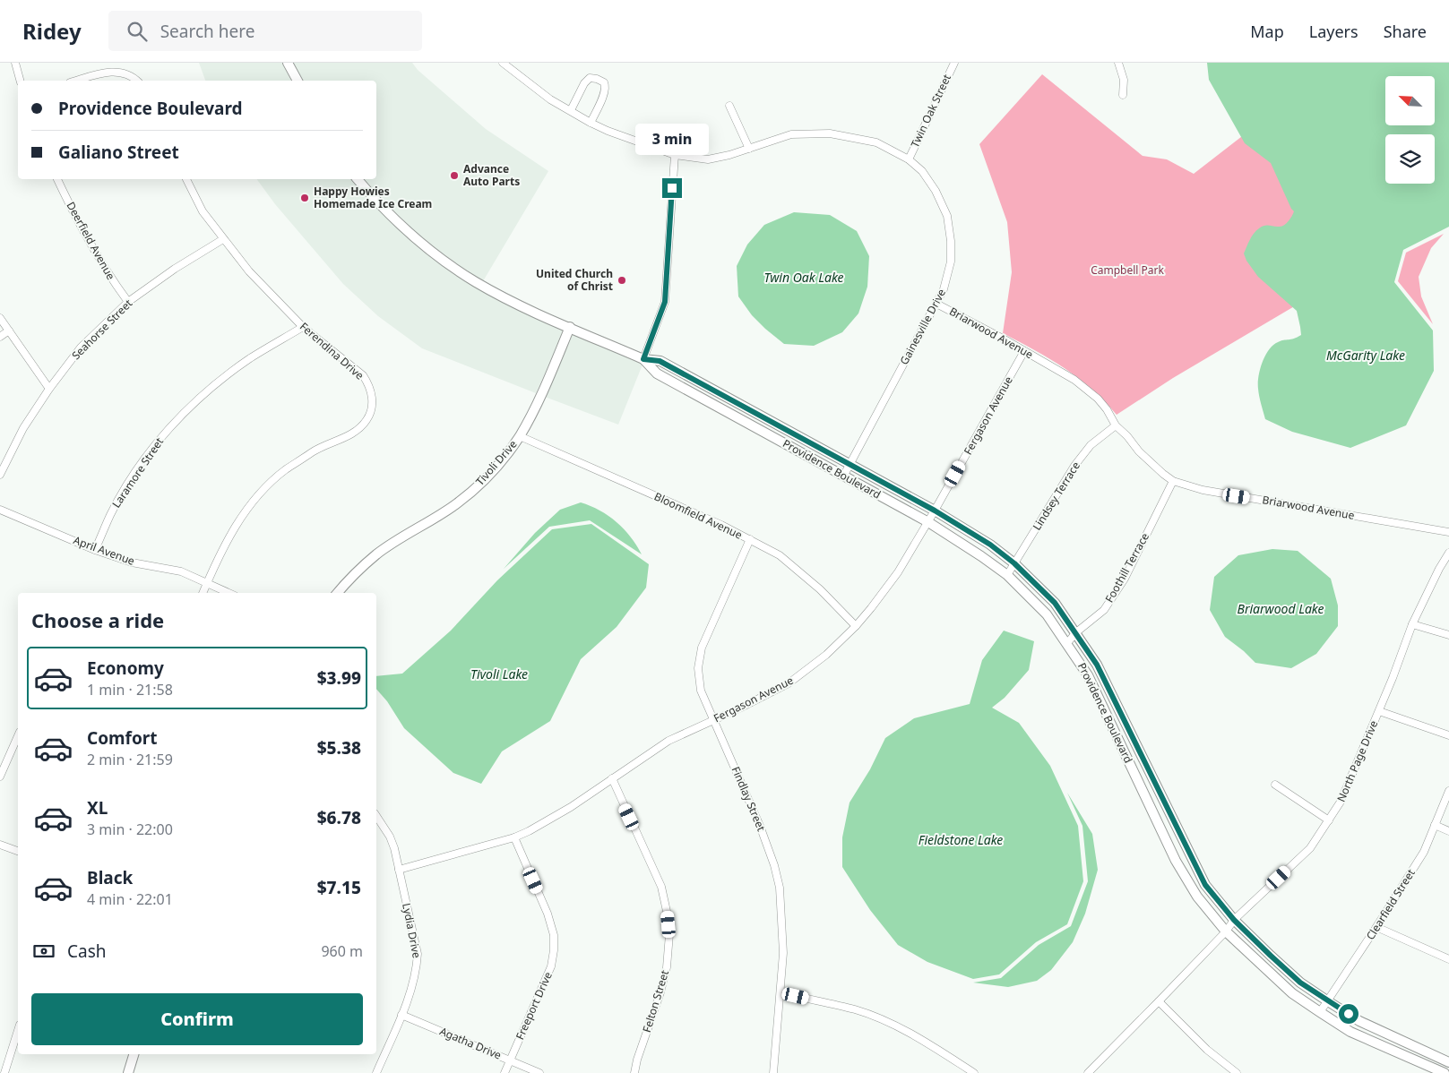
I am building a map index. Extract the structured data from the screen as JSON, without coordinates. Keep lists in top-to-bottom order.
{
  "streets": {
    "main road": ["Tivoli Drive", "Providence Boulevard"],
    "street": [
      "Twin Oak Street",
      "Deerfield Avenue",
      "Gainesville Drive",
      "Seahorse Street",
      "Briarwood Avenue",
      "Ferendina Drive",
      "Fergason Avenue",
      "Laramore Street",
      "Lindsey Terrace",
      "Bloomfield Avenue",
      "April Avenue",
      "Foothill Terrace",
      "North Page Drive",
      "Findlay Street",
      "Clearfield Street",
      "Lydia Drive",
      "Felton Street",
      "Freeport Drive",
      "Agatha Drive"
    ]
  },
  "crossings": [
    ["Twin Oak Street", "Gainesville Drive"],
    ["Deerfield Avenue", "Seahorse Street"],
    ["Gainesville Drive", "Briarwood Avenue"],
    ["Gainesville Drive", "Providence Boulevard"],
    ["Seahorse Street", "Ferendina Drive"],
    ["Briarwood Avenue", "Fergason Avenue"],
    ["Briarwood Avenue", "Lindsey Terrace"],
    ["Briarwood Avenue", "Foothill Terrace"],
    ["Ferendina Drive", "Laramore Street"],
    ["Ferendina Drive", "April Avenue"],
    ["Fergason Avenue", "Providence Boulevard"],
    ["Fergason Avenue", "Bloomfield Avenue"],
    ["Fergason Avenue", "Findlay Street"],
    ["Fergason Avenue", "Lydia Drive"],
    ["Fergason Avenue", "Felton Street"],
    ["Fergason Avenue", "Freeport Drive"],
    ["Tivoli Drive", "Providence Boulevard"],
    ["Tivoli Drive", "Bloomfield Avenue"],
    ["Providence Boulevard", "Lindsey Terrace"],
    ["Providence Boulevard", "Foothill Terrace"],
    ["Providence Boulevard", "North Page Drive"],
    ["Providence Boulevard", "Clearfield Street"],
    ["Laramore Street", "April Avenue"],
    ["Bloomfield Avenue", "Findlay Street"],
    ["Lydia Drive", "Agatha Drive"],
    ["Freeport Drive", "Agatha Drive"]
  ],
  "water": [
    "Twin Oak Lake",
    "McGarity Lake",
    "Briarwood Lake",
    "Tivoli Lake",
    "Fieldstone Lake"
  ],
  "parks": ["Campbell Park"],
  "places": ["Advance Auto Parts", "Happy Howies Homemade Ice Cream", "United Church of Christ"],
  "north": "top left",
  "page": {
    "header": "Ridey",
    "search": "Search here",
    "nav": ["Map", "Layers", "Share"],
    "banner": ["Providence Boulevard", "Galiano Street"],
    "bubble": "3 min",
    "heading": "Choose a ride",
    "list": [
      {
        "name": "Economy",
        "note": "1 min · 21:58",
        "value": "$3.99"
      },
      {
        "name": "Comfort",
        "note": "2 min · 21:59",
        "value": "$5.38"
      },
      {
        "name": "XL",
        "note": "3 min · 22:00",
        "value": "$6.78"
      },
      {
        "name": "Black",
        "note": "4 min · 22:01",
        "value": "$7.15"
      }
    ],
    "pay": ["Cash", "960 m"],
    "buttons": "Confirm"
  }
}
